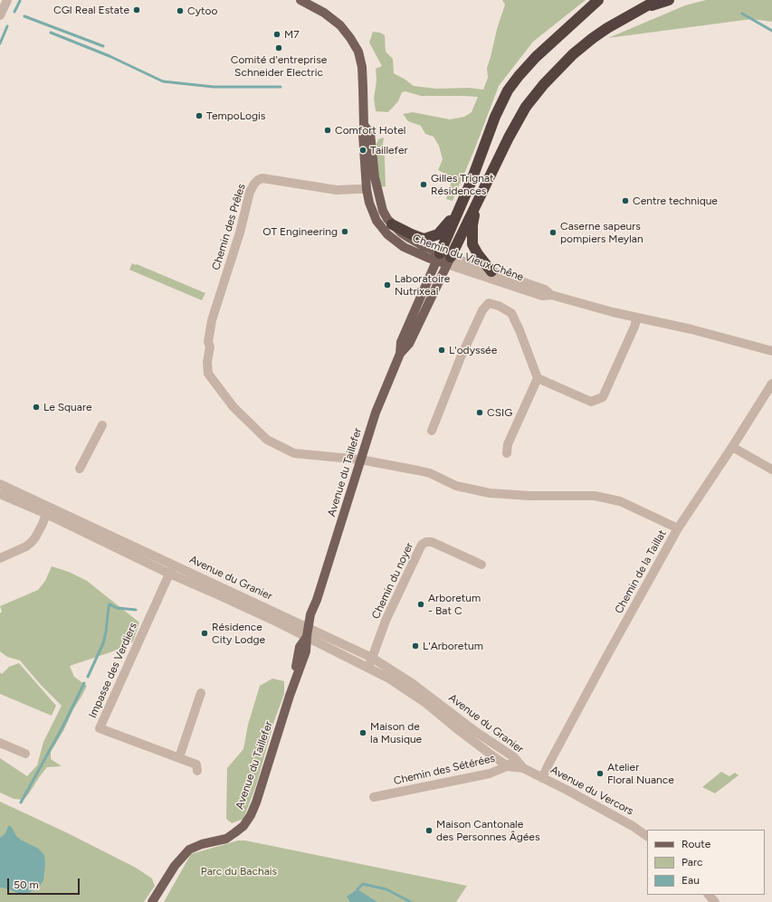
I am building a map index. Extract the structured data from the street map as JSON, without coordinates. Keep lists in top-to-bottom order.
{
  "streets": {
    "main road": ["Chemin du Vieux Chêne", "Avenue du Taillefer"],
    "street": [
      "Chemin des Prêles",
      "Chemin de la Taillat",
      "Avenue du Granier",
      "Chemin du noyer",
      "Impasse des Verdiers",
      "Chemin des Sétérées",
      "Avenue du Vercors"
    ]
  },
  "crossings": [
    ["Chemin des Prêles", "Chemin du Vieux Chêne"],
    ["Chemin des Prêles", "Avenue du Taillefer"],
    ["Chemin des Prêles", "Chemin de la Taillat"],
    ["Chemin du Vieux Chêne", "Avenue du Taillefer"],
    ["Avenue du Taillefer", "Avenue du Granier"],
    ["Chemin de la Taillat", "Avenue du Vercors"],
    ["Avenue du Granier", "Chemin du noyer"],
    ["Avenue du Granier", "Impasse des Verdiers"],
    ["Avenue du Granier", "Chemin des Sétérées"],
    ["Avenue du Granier", "Avenue du Vercors"]
  ],
  "parks": ["Parc du Bachais"],
  "places": [
    "CGI Real Estate",
    "Cytoo",
    "M7",
    "Comité d'entreprise Schneider Electric",
    "TempoLogis",
    "Comfort Hotel",
    "Taillefer",
    "Gilles Trignat Résidences",
    "Centre technique",
    "OT Engineering",
    "Caserne sapeurs pompiers Meylan",
    "Laboratoire Nutrixeal",
    "L'odyssée",
    "Le Square",
    "CSIG",
    "Arboretum - Bat C",
    "Résidence City Lodge",
    "L'Arboretum",
    "Maison de la Musique",
    "Atelier Floral Nuance",
    "Maison Cantonale des Personnes Âgées"
  ],
  "legend": ["Route", "Parc", "Eau"],
  "scale_bar": "50 m"
}
